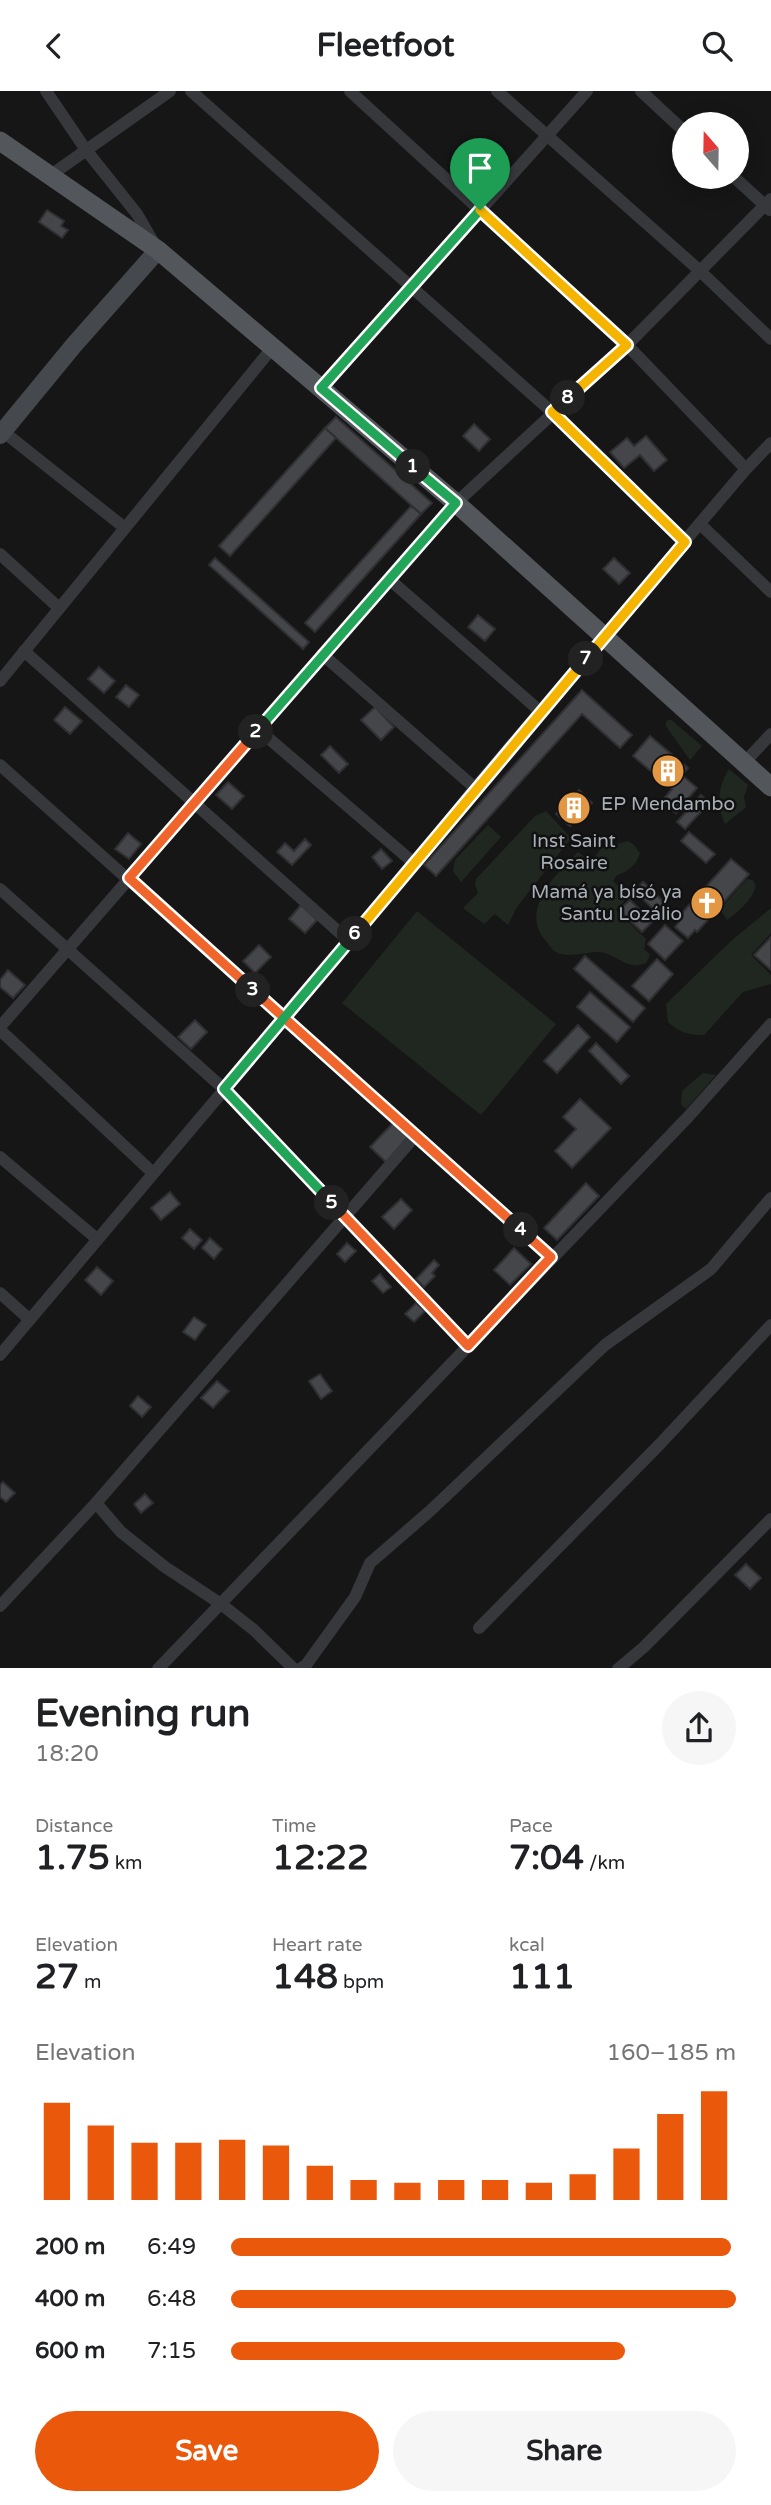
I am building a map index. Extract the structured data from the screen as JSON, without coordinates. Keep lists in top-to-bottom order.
{
  "places": {
    "building": ["EP Mendambo", "Inst Saint Rosaire"],
    "church": ["Mamá ya bísó ya Santu Lozálio"]
  },
  "north": "top",
  "page": {
    "header": "Fleetfoot",
    "pins": [
      "8",
      "1",
      "7",
      "2",
      "6",
      "3",
      "5",
      "4"
    ],
    "heading": ["Evening run", "18:20"],
    "stats": [
      ["Distance", "1.75 km"],
      ["Time", "12:22"],
      ["Pace", "7:04 /km"],
      ["Elevation", "27 m"],
      ["Heart rate", "148 bpm"],
      ["kcal", "111"]
    ],
    "chart": ["Elevation", "160–185 m"],
    "list": [
      {
        "name": "200 m",
        "note": "6:49"
      },
      {
        "name": "400 m",
        "note": "6:48"
      },
      {
        "name": "600 m",
        "note": "7:15"
      }
    ],
    "buttons": ["Save", "Share"]
  }
}
